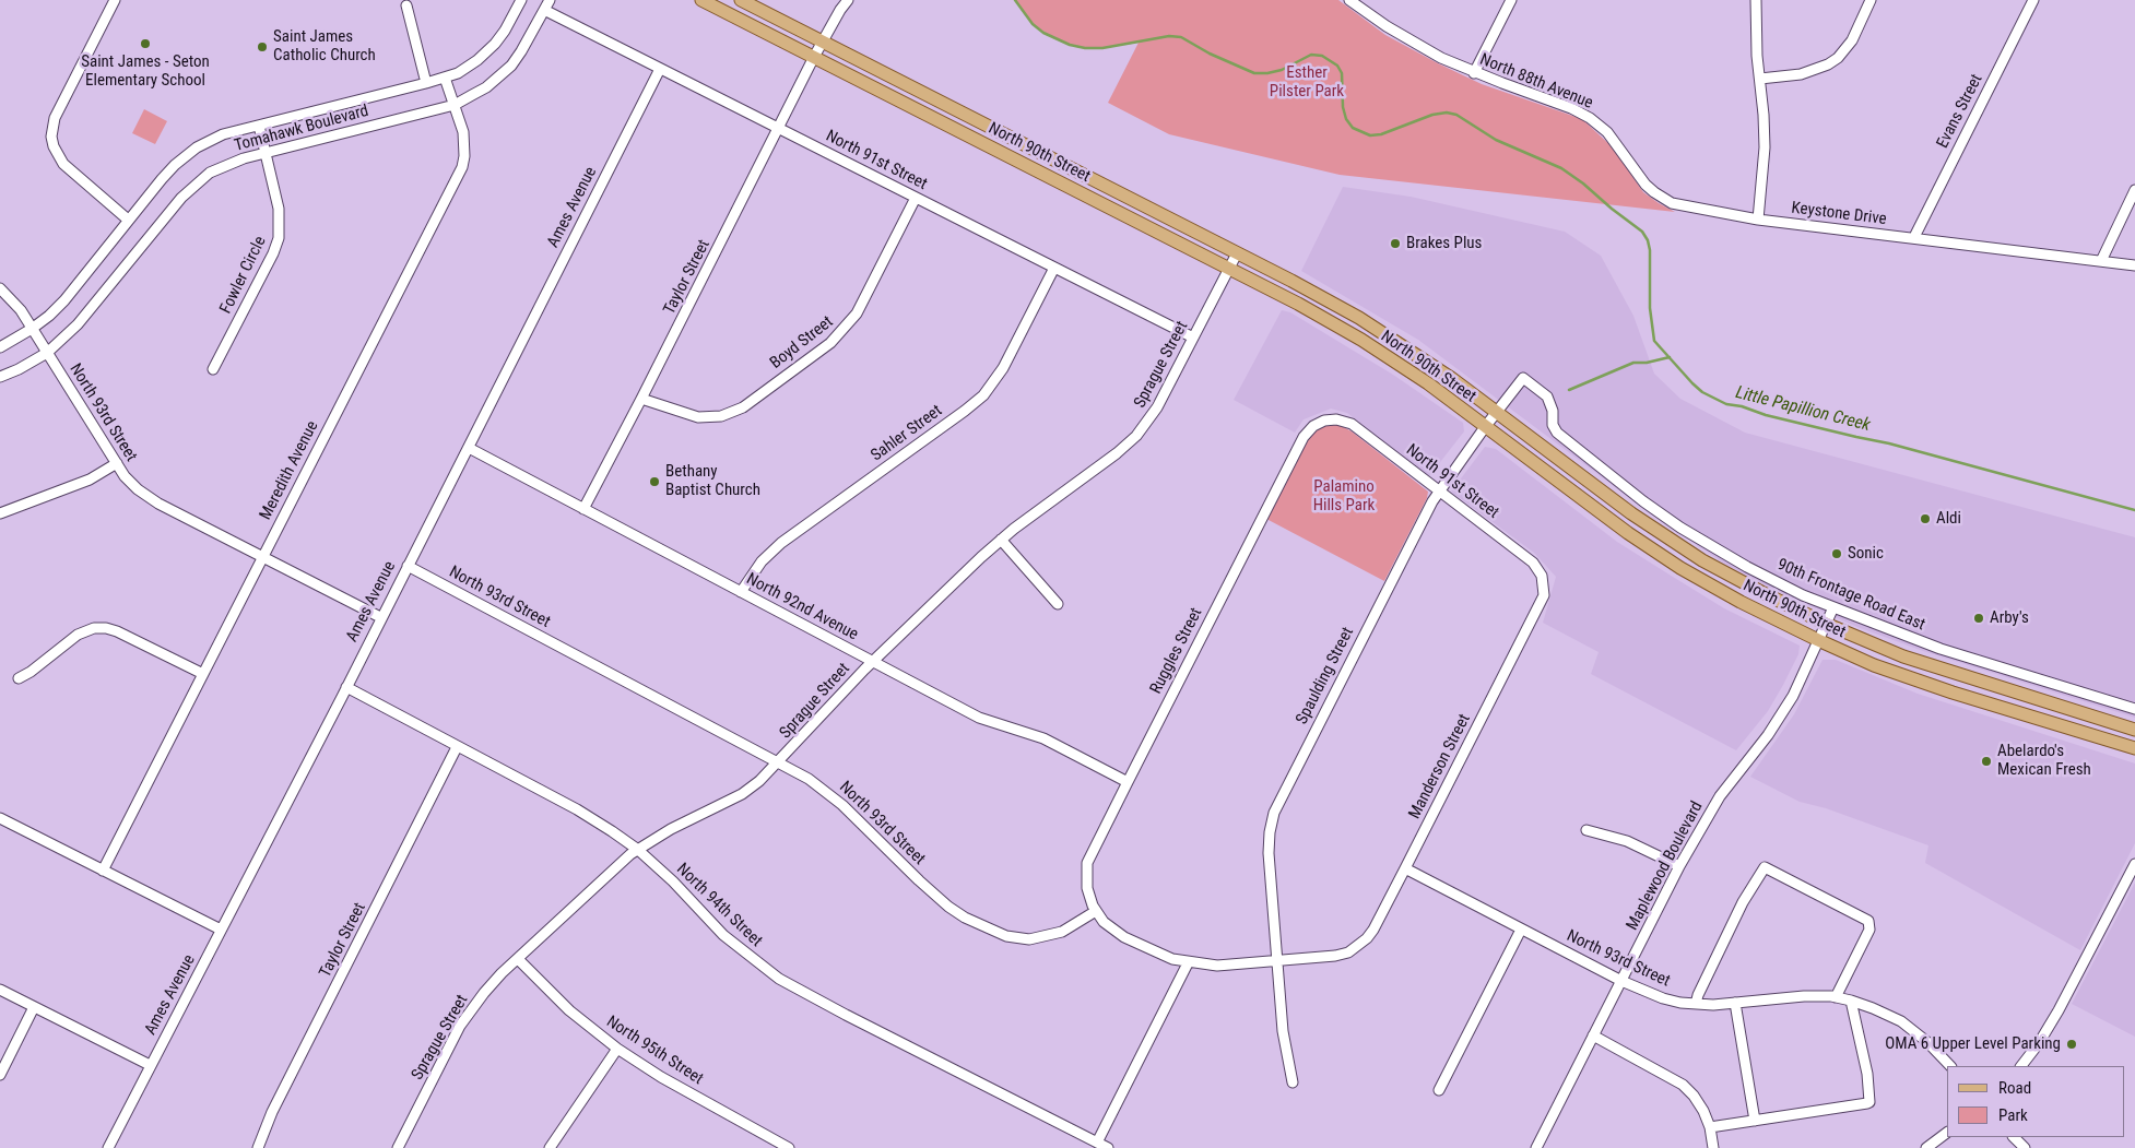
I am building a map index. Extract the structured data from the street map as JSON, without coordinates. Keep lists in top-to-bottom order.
{
  "streets": {
    "main road": ["North 90th Street"],
    "street": [
      "North 88th Avenue",
      "Evans Street",
      "Tomahawk Boulevard",
      "North 91st Street",
      "Ames Avenue",
      "Keystone Drive",
      "Fowler Circle",
      "Taylor Street",
      "Boyd Street",
      "Sprague Street",
      "North 93rd Street",
      "Sahler Street",
      "Meredith Avenue",
      "90th Frontage Road East",
      "North 92nd Avenue",
      "Ruggles Street",
      "Spaulding Street",
      "Manderson Street",
      "Maplewood Boulevard",
      "North 94th Street",
      "North 95th Street"
    ]
  },
  "crossings": [
    ["North 88th Avenue", "Keystone Drive"],
    ["Evans Street", "Keystone Drive"],
    ["Tomahawk Boulevard", "North 91st Street"],
    ["Tomahawk Boulevard", "Fowler Circle"],
    ["Tomahawk Boulevard", "North 93rd Street"],
    ["Tomahawk Boulevard", "Meredith Avenue"],
    ["North 90th Street", "Taylor Street"],
    ["North 90th Street", "Sprague Street"],
    ["North 90th Street", "90th Frontage Road East"],
    ["North 90th Street", "Spaulding Street"],
    ["North 90th Street", "Maplewood Boulevard"],
    ["North 91st Street", "Ames Avenue"],
    ["North 91st Street", "Taylor Street"],
    ["North 91st Street", "Boyd Street"],
    ["North 91st Street", "Sprague Street"],
    ["North 91st Street", "Sahler Street"],
    ["North 91st Street", "Ruggles Street"],
    ["North 91st Street", "Spaulding Street"],
    ["North 91st Street", "Manderson Street"],
    ["Ames Avenue", "North 93rd Street"],
    ["Ames Avenue", "North 92nd Avenue"],
    ["Ames Avenue", "North 94th Street"],
    ["Taylor Street", "Boyd Street"],
    ["Taylor Street", "North 92nd Avenue"],
    ["Taylor Street", "North 94th Street"],
    ["Sprague Street", "North 93rd Street"],
    ["Sprague Street", "North 92nd Avenue"],
    ["Sprague Street", "North 94th Street"],
    ["Sprague Street", "North 95th Street"],
    ["North 93rd Street", "Meredith Avenue"],
    ["North 93rd Street", "Ruggles Street"],
    ["North 93rd Street", "Manderson Street"],
    ["North 93rd Street", "Maplewood Boulevard"],
    ["Sahler Street", "North 92nd Avenue"],
    ["90th Frontage Road East", "Spaulding Street"],
    ["90th Frontage Road East", "Maplewood Boulevard"],
    ["North 92nd Avenue", "Ruggles Street"],
    ["Spaulding Street", "Manderson Street"]
  ],
  "water": ["Little Papillion Creek"],
  "parks": ["Esther Pilster Park", "Palamino Hills Park"],
  "places": [
    "Saint James - Seton Elementary School",
    "Saint James Catholic Church",
    "Brakes Plus",
    "Bethany Baptist Church",
    "Aldi",
    "Sonic",
    "Arby's",
    "Abelardo's Mexican Fresh",
    "OMA 6 Upper Level Parking"
  ],
  "legend": ["Road", "Park"]
}
